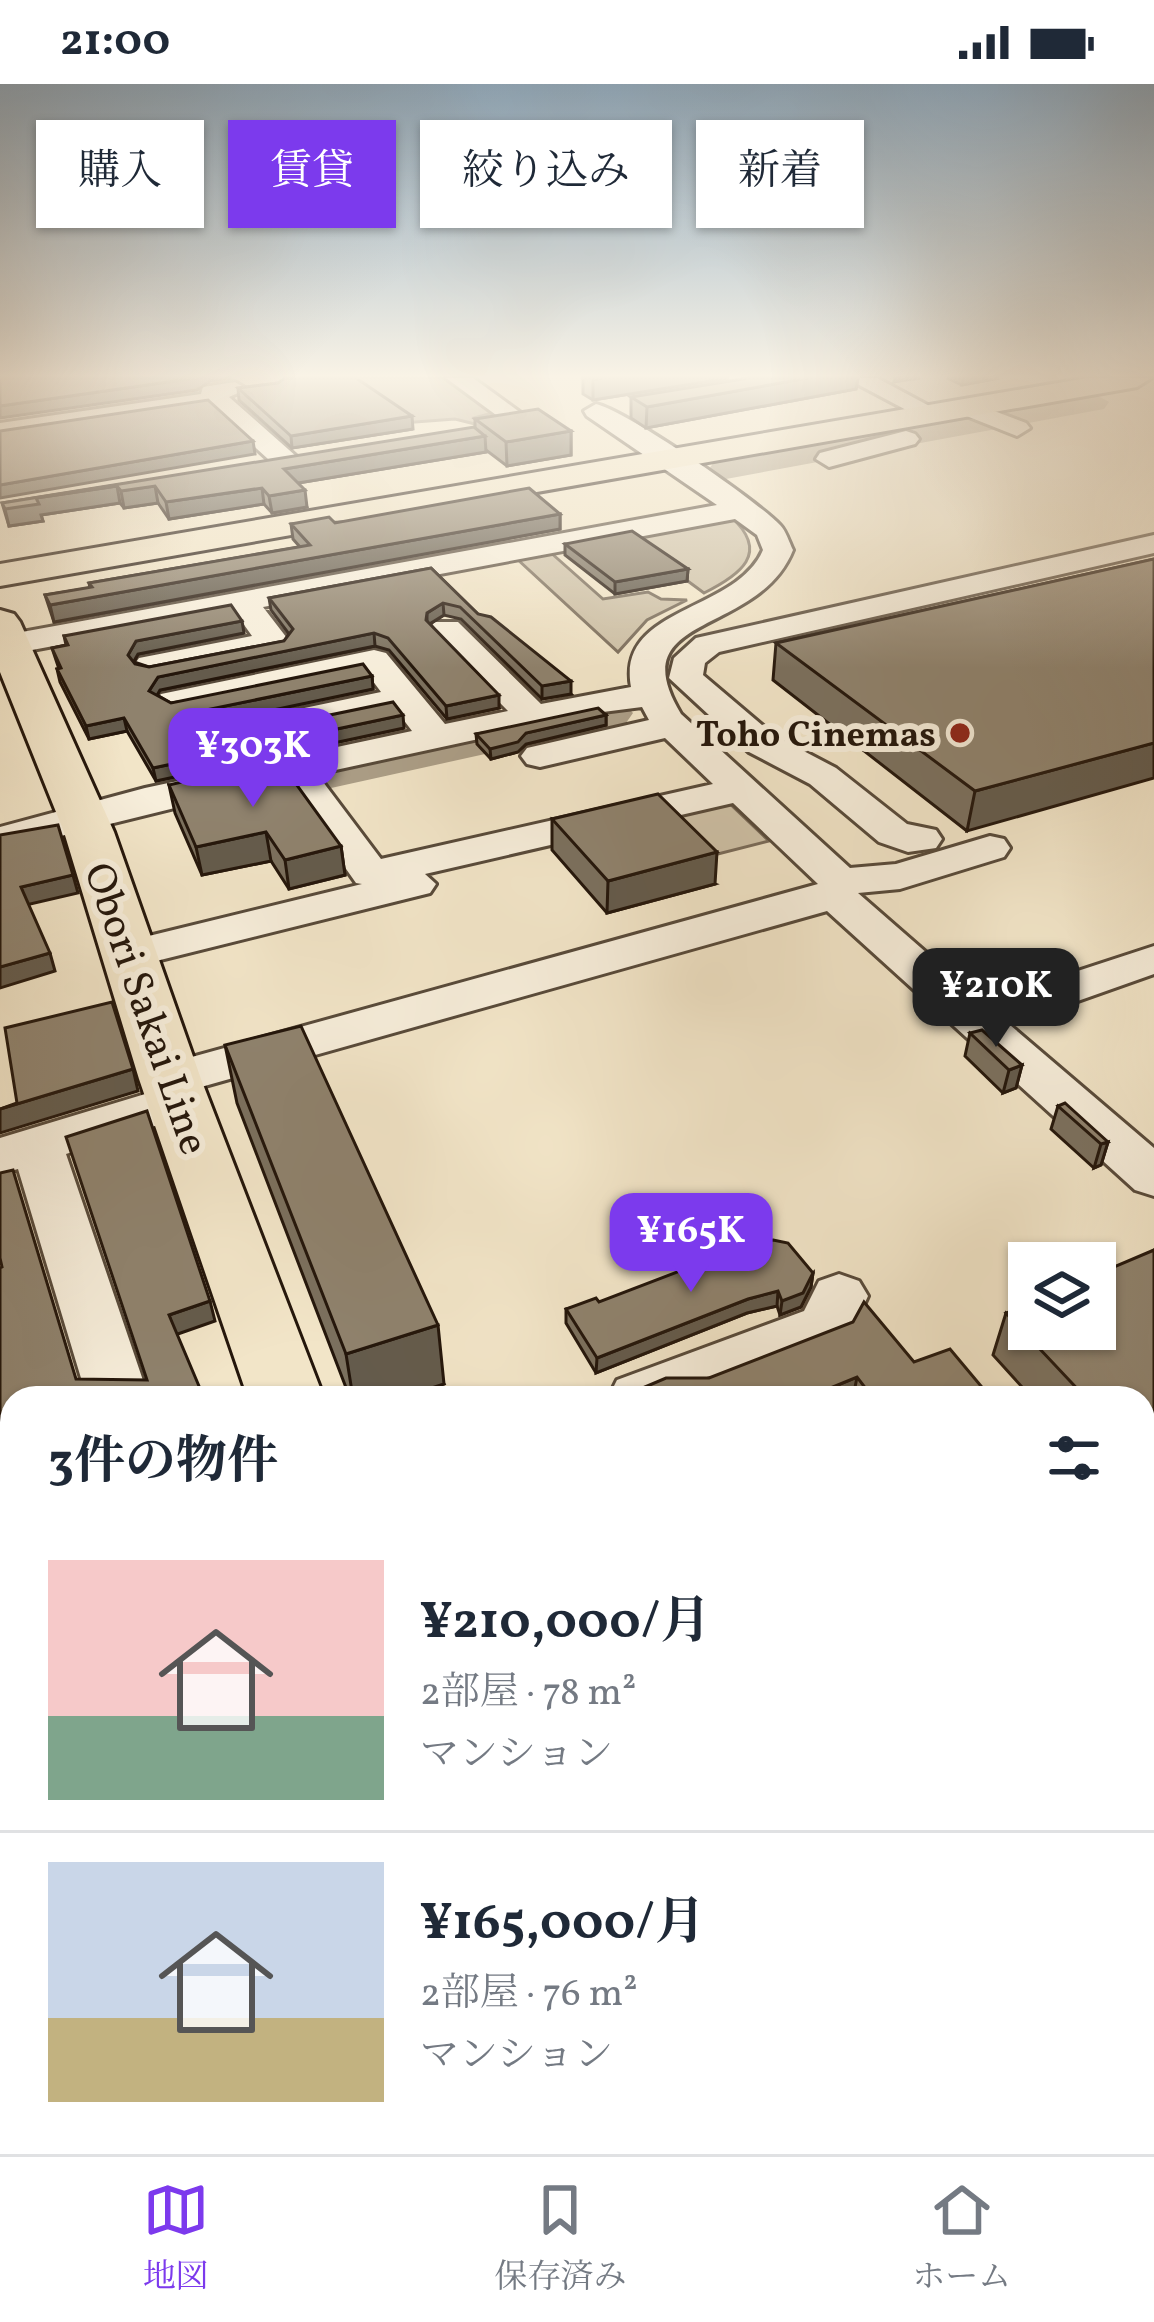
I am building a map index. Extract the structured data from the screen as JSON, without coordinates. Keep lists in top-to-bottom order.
{
  "streets": {
    "main road": ["Obori Sakai Line"]
  },
  "places": ["Toho Cinemas"],
  "page": {
    "status": "21:00",
    "chip": [
      "購入",
      "賃貸",
      "絞り込み",
      "新着"
    ],
    "price": ["¥303K", "¥210K", "¥165K"],
    "heading": "3件の物件",
    "list": [
      {
        "name": "¥210,000/月",
        "note": "2部屋 · 78 m² · マンション"
      },
      {
        "name": "¥165,000/月",
        "note": "2部屋 · 76 m² · マンション"
      }
    ],
    "tabs": ["地図", "保存済み", "ホーム"]
  }
}
